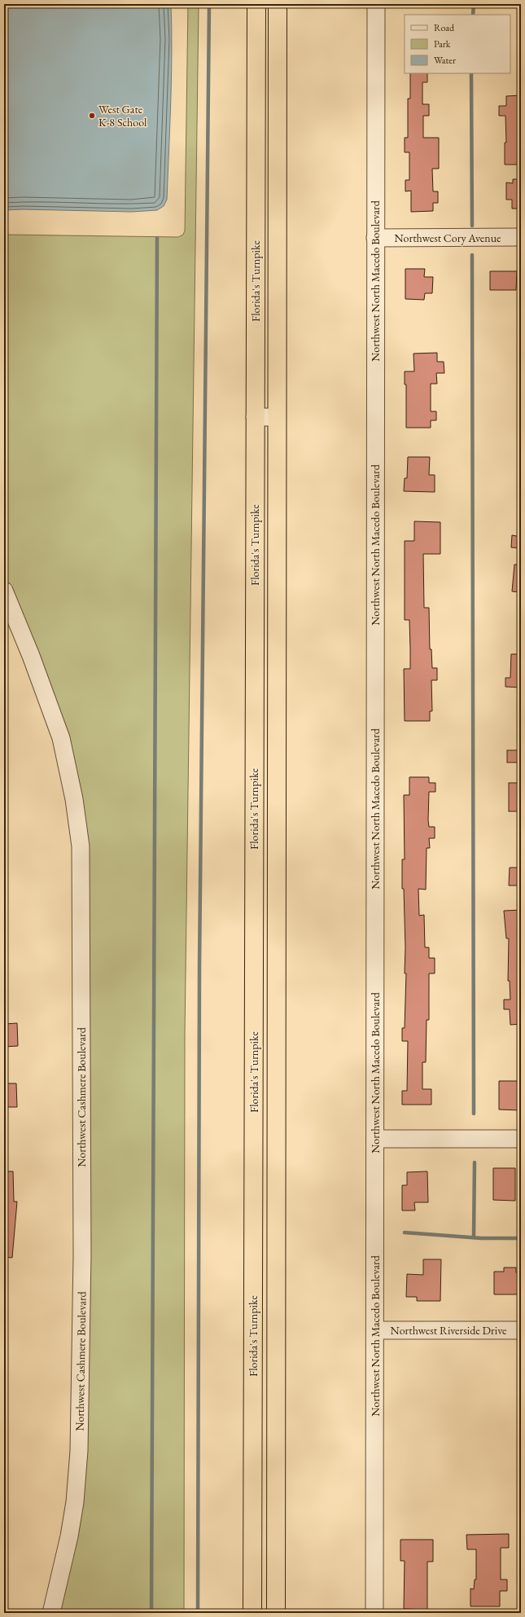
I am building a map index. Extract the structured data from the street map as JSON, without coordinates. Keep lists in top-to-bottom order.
{
  "streets": {
    "highway": ["Florida's Turnpike"],
    "street": [
      "Northwest Cory Avenue",
      "Northwest North Macedo Boulevard",
      "Northwest Cashmere Boulevard",
      "Northwest Riverside Drive"
    ]
  },
  "crossings": [
    ["Northwest Cory Avenue", "Northwest North Macedo Boulevard"],
    ["Northwest North Macedo Boulevard", "Northwest Riverside Drive"]
  ],
  "places": ["West Gate K-8 School"],
  "legend": ["Road", "Park", "Water"]
}
